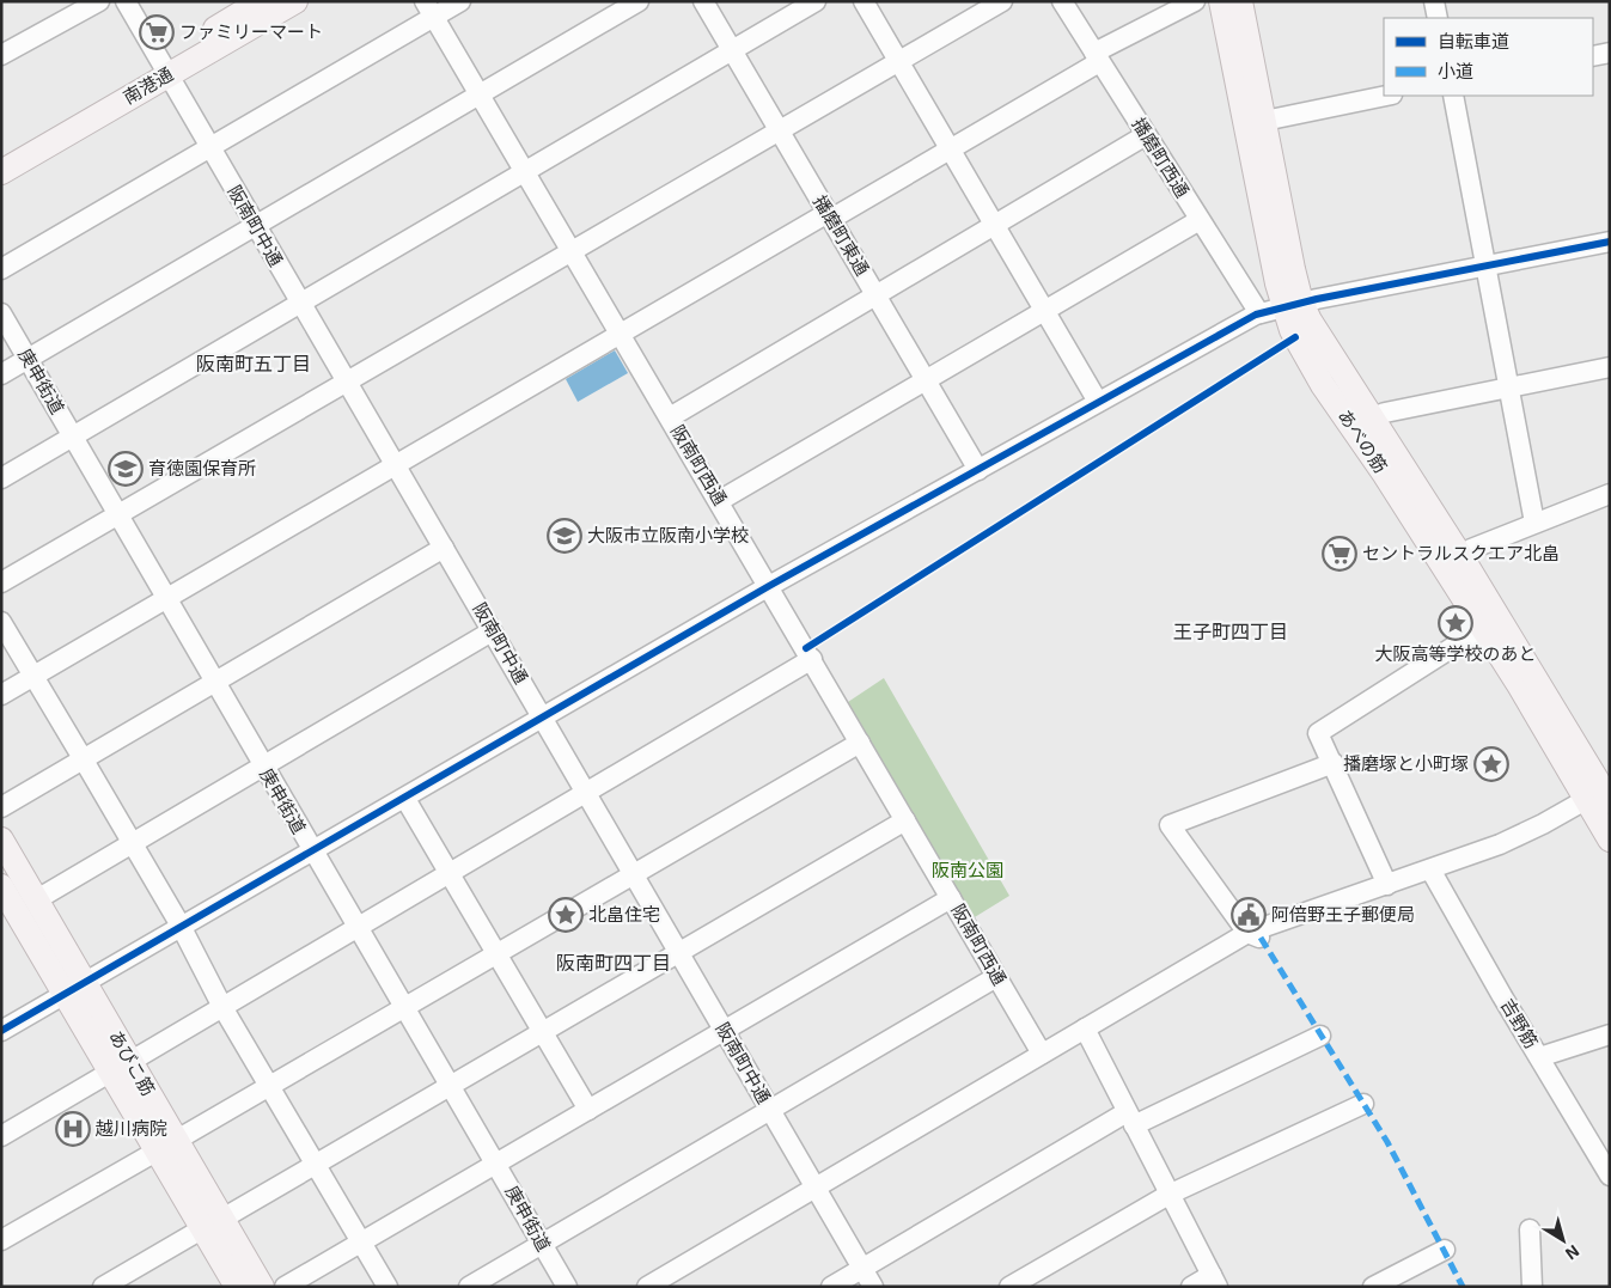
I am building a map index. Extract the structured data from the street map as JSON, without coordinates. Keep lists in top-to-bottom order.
{
  "streets": {
    "main road": ["南港通", "あべの筋", "あびこ筋"],
    "street": [
      "播磨町西通",
      "阪南町中通",
      "播磨町東通",
      "庚申街道",
      "阪南町西通",
      "吉野筋"
    ]
  },
  "crossings": [
    ["南港通", "阪南町中通"]
  ],
  "districts": ["阪南町五丁目", "王子町四丁目", "阪南町四丁目"],
  "parks": ["阪南公園"],
  "places": {
    "supermarket": ["ファミリーマート", "セントラルスクエア北畠"],
    "school or university": ["育徳園保育所", "大阪市立阪南小学校"],
    "place": ["大阪高等学校のあと", "播磨塚と小町塚", "北畠住宅"],
    "public building": ["阿倍野王子郵便局"],
    "hospital": ["越川病院"]
  },
  "legend": ["自転車道", "小道"],
  "north": "bottom right"
}
